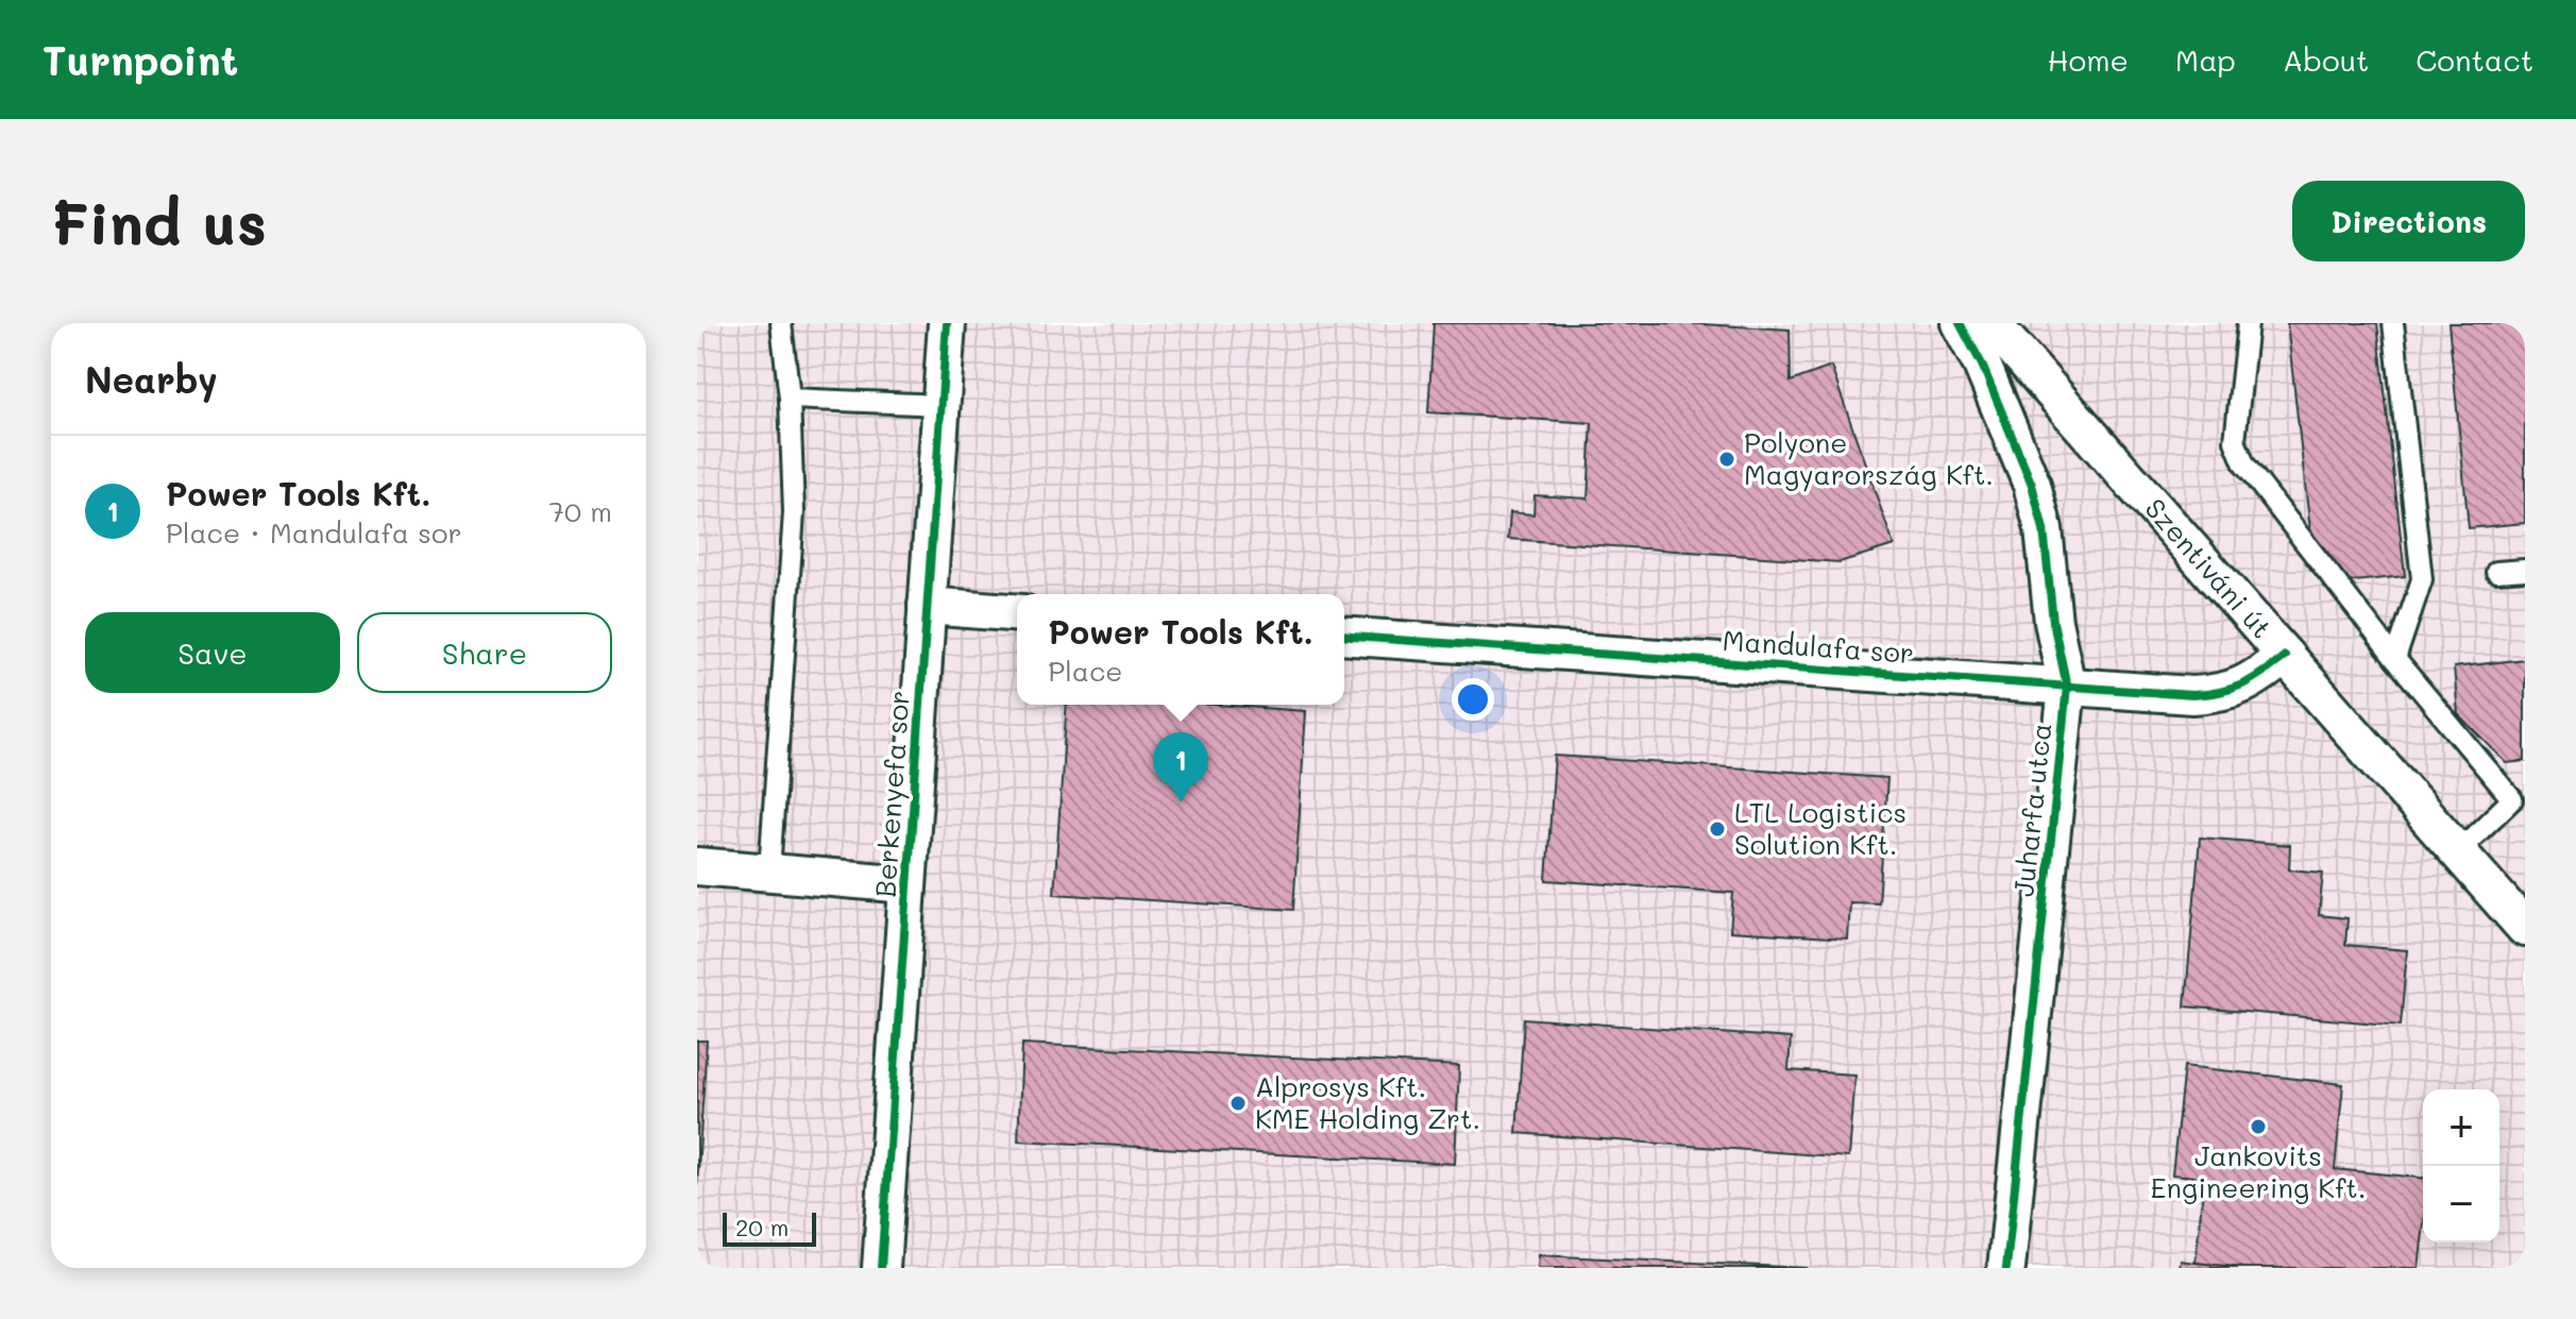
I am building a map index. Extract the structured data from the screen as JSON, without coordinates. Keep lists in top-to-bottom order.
{
  "streets": {
    "street": [
      "Szentiváni út",
      "Mandulafa sor",
      "Berkenyefa sor",
      "Juharfa utca"
    ]
  },
  "crossings": [
    ["Szentiváni út", "Mandulafa sor"],
    ["Mandulafa sor", "Juharfa utca"]
  ],
  "places": [
    "Polyone Magyarország Kft.",
    "LTL Logistics Solution Kft.",
    "Alprosys Kft. KME Holding Zrt.",
    "Jankovits Engineering Kft."
  ],
  "scale_bar": "20 m",
  "page": {
    "header": "Turnpoint",
    "nav": [
      "Home",
      "Map",
      "About",
      "Contact"
    ],
    "buttons": [
      "Directions",
      ["Save", "Share"]
    ],
    "title": "Find us",
    "heading": "Nearby",
    "list": [
      {
        "mark": "1",
        "name": "Power Tools Kft.",
        "note": "Place · Mandulafa sor",
        "value": "70 m"
      }
    ],
    "popup": ["Power Tools Kft.", "Place"],
    "pins": "1",
    "map_buttons": ["+", "−"],
    "scale": "20 m"
  }
}
